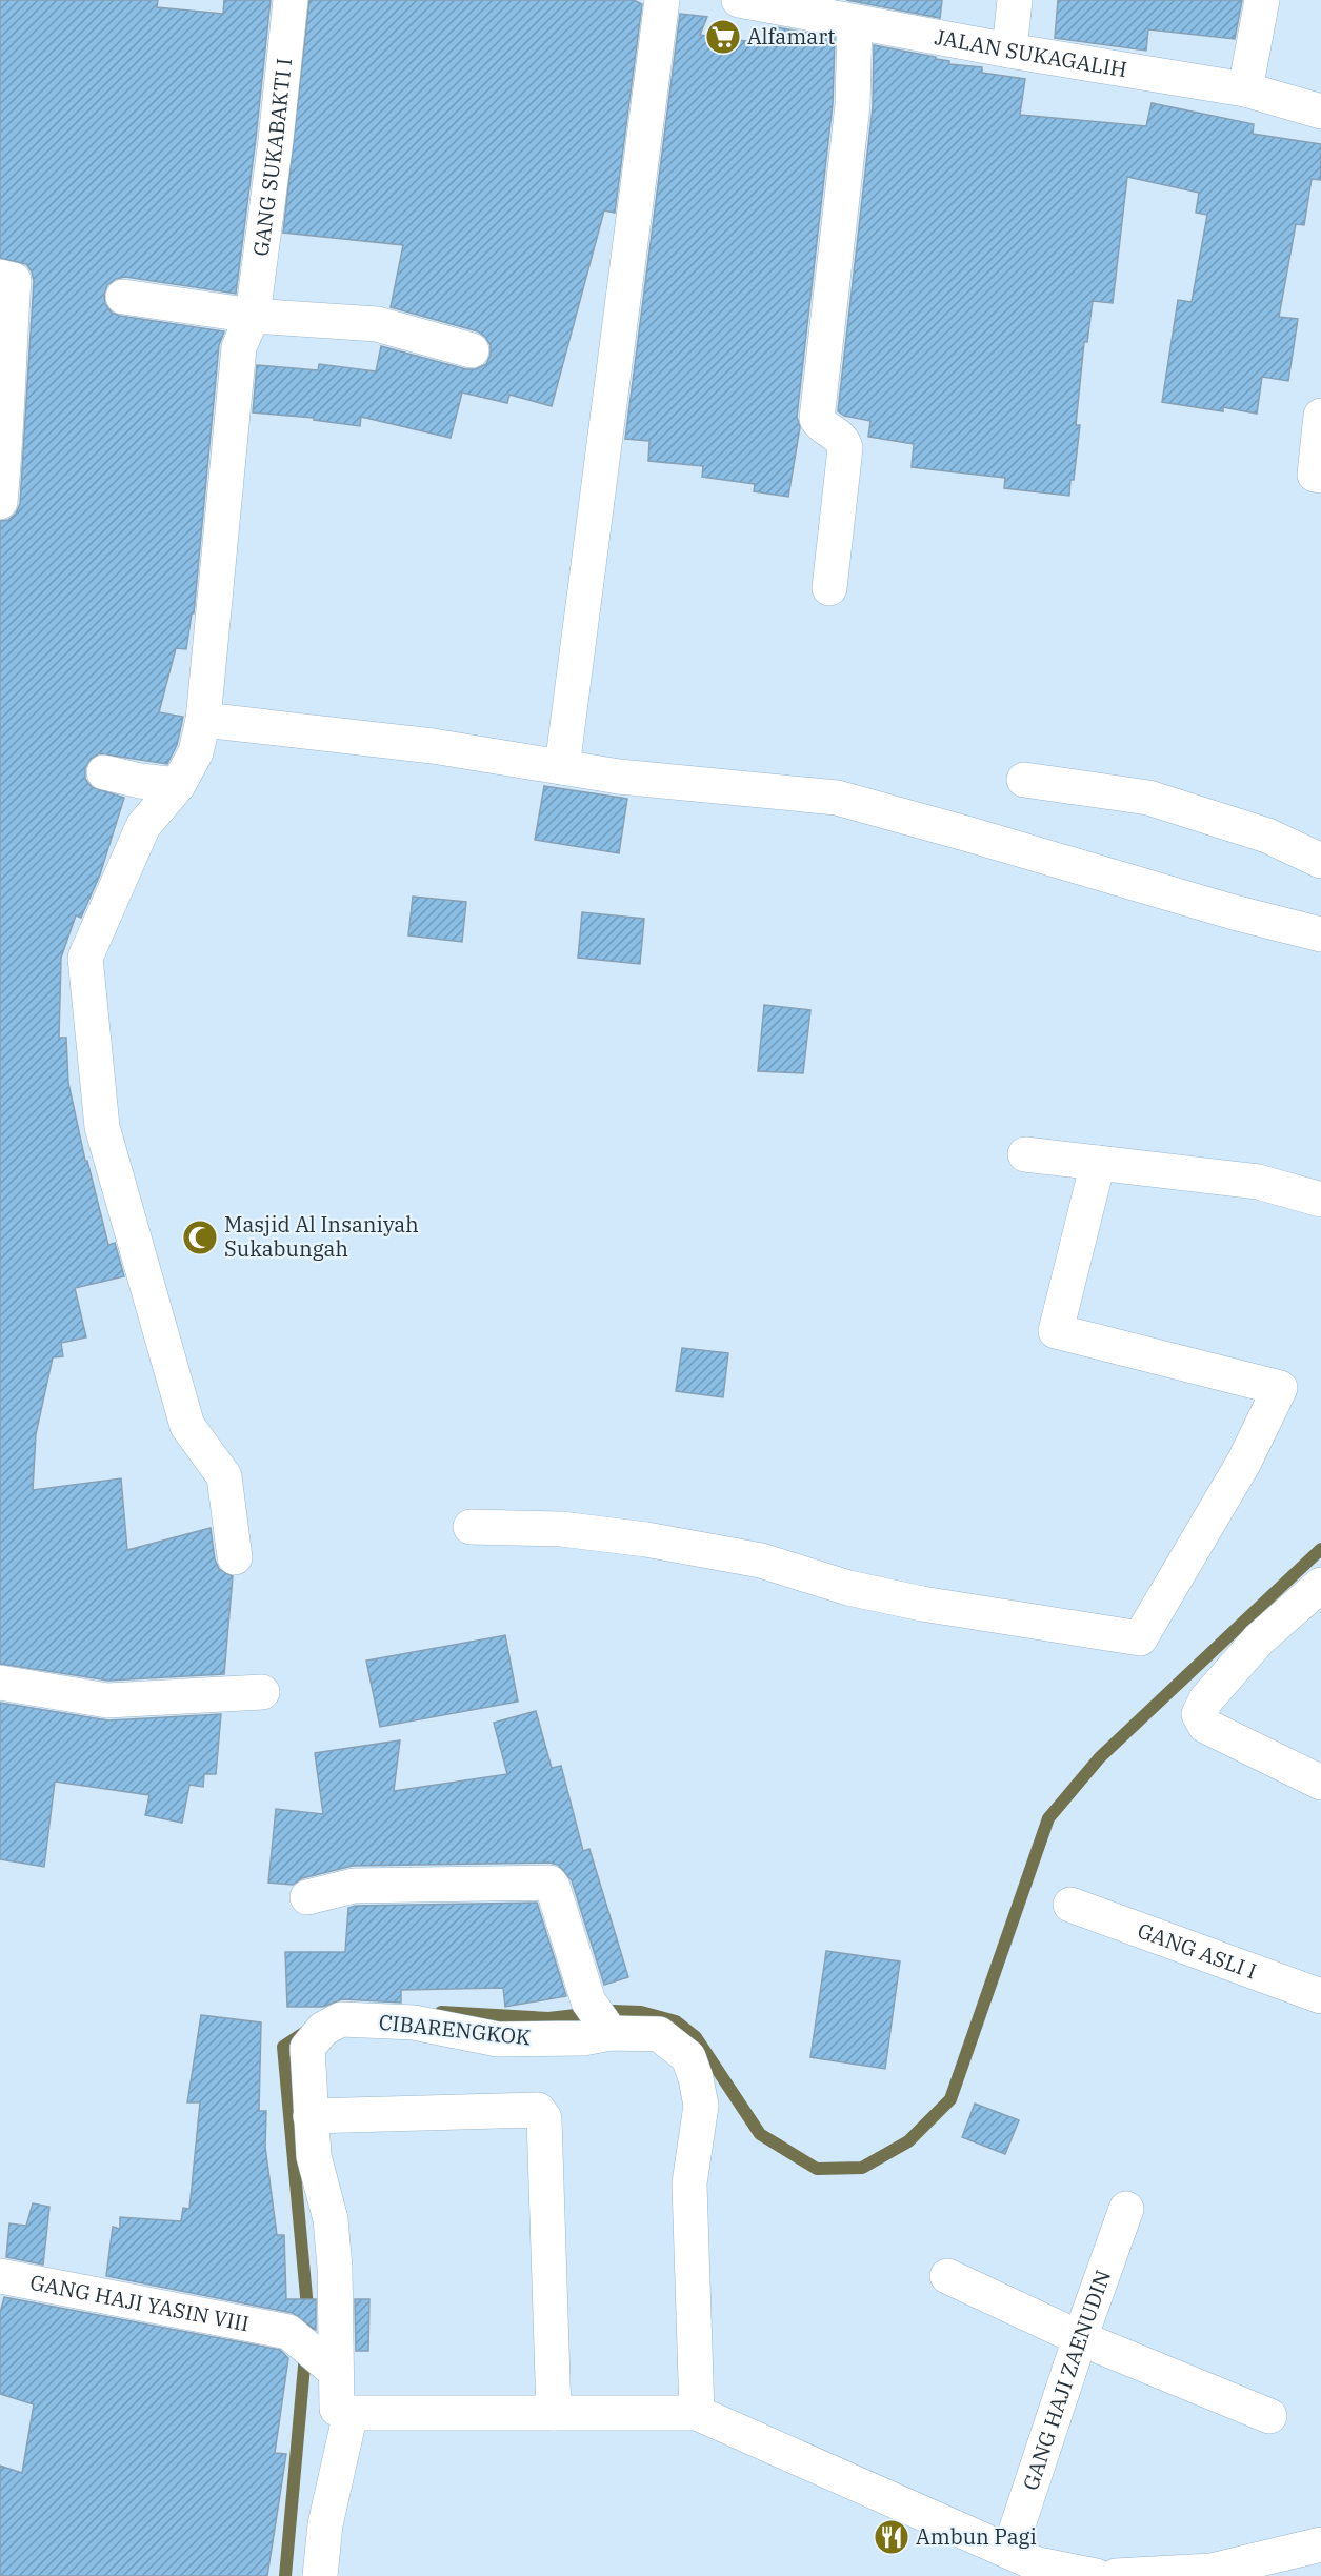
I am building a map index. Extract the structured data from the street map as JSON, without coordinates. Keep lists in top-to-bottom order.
{
  "streets": {
    "street": [
      "JALAN SUKAGALIH",
      "GANG SUKABAKTI I",
      "GANG ASLI I",
      "CIBARENGKOK",
      "GANG HAJI YASIN VIII",
      "GANG HAJI ZAENUDIN"
    ]
  },
  "crossings": [
    ["CIBARENGKOK", "GANG HAJI YASIN VIII"]
  ],
  "places": {
    "supermarket": ["Alfamart"],
    "mosque": ["Masjid Al Insaniyah Sukabungah"],
    "restaurant": ["Ambun Pagi"]
  }
}
